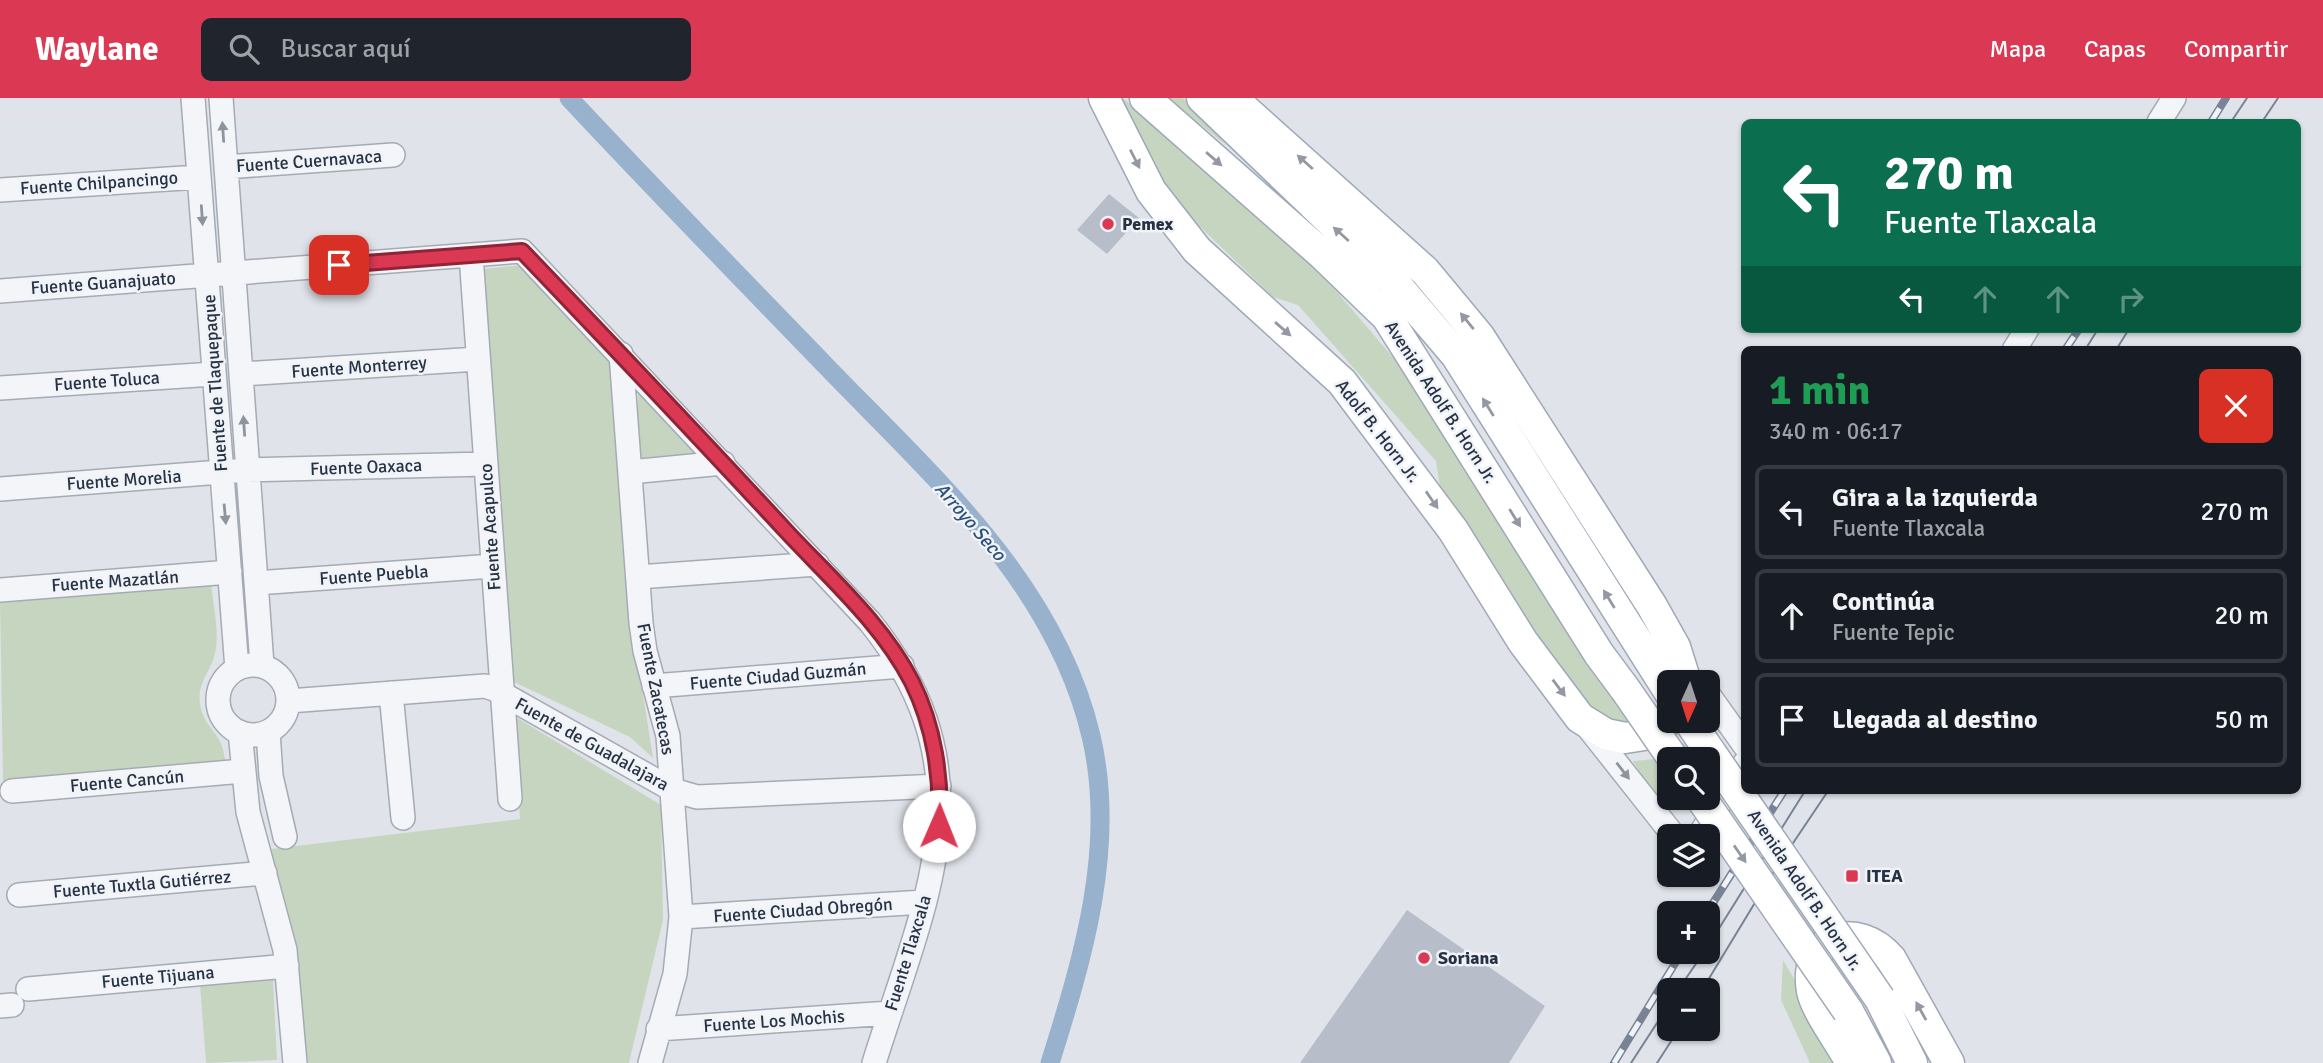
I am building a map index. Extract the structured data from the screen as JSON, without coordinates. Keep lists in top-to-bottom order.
{
  "streets": {
    "main road": ["Avenida Adolf B. Horn Jr.", "Adolf B. Horn Jr."],
    "street": [
      "Fuente Cuernavaca",
      "Fuente Chilpancingo",
      "Fuente Guanajuato",
      "Fuente Monterrey",
      "Fuente Toluca",
      "Fuente de Tlaquepaque",
      "Fuente Oaxaca",
      "Fuente Morelia",
      "Fuente Acapulco",
      "Fuente Puebla",
      "Fuente Mazatlán",
      "Fuente Ciudad Guzmán",
      "Fuente Zacatecas",
      "Fuente de Guadalajara",
      "Fuente Cancún",
      "Fuente Tuxtla Gutiérrez",
      "Fuente Ciudad Obregón",
      "Fuente Tlaxcala",
      "Fuente Tijuana",
      "Fuente Los Mochis"
    ]
  },
  "crossings": [
    ["Fuente Cuernavaca", "Fuente de Tlaquepaque"],
    ["Fuente Chilpancingo", "Fuente de Tlaquepaque"],
    ["Fuente Guanajuato", "Fuente de Tlaquepaque"],
    ["Fuente Guanajuato", "Fuente Acapulco"],
    ["Fuente Guanajuato", "Fuente Tlaxcala"],
    ["Fuente Monterrey", "Fuente de Tlaquepaque"],
    ["Fuente Monterrey", "Fuente Acapulco"],
    ["Fuente Toluca", "Fuente de Tlaquepaque"],
    ["Fuente de Tlaquepaque", "Fuente Oaxaca"],
    ["Fuente de Tlaquepaque", "Fuente Morelia"],
    ["Fuente de Tlaquepaque", "Fuente Puebla"],
    ["Fuente de Tlaquepaque", "Fuente Mazatlán"],
    ["Fuente de Tlaquepaque", "Fuente de Guadalajara"],
    ["Fuente Oaxaca", "Fuente Morelia"],
    ["Fuente Oaxaca", "Fuente Acapulco"],
    ["Fuente Acapulco", "Fuente Puebla"],
    ["Fuente Acapulco", "Fuente de Guadalajara"],
    ["Fuente Acapulco", "Fuente Tlaxcala"],
    ["Fuente Ciudad Guzmán", "Fuente Zacatecas"],
    ["Fuente Ciudad Guzmán", "Fuente Tlaxcala"],
    ["Fuente Zacatecas", "Fuente de Guadalajara"],
    ["Fuente Zacatecas", "Fuente Ciudad Obregón"],
    ["Fuente Zacatecas", "Fuente Tlaxcala"],
    ["Fuente Zacatecas", "Fuente Los Mochis"],
    ["Fuente de Guadalajara", "Fuente Tlaxcala"],
    ["Fuente Ciudad Obregón", "Fuente Tlaxcala"],
    ["Fuente Tlaxcala", "Fuente Los Mochis"]
  ],
  "water": ["Arroyo Seco"],
  "places": {
    "other": ["Pemex", "Soriana"],
    "transit": ["ITEA"]
  },
  "north": "bottom",
  "page": {
    "header": "Waylane",
    "search": "Buscar aquí",
    "nav": ["Mapa", "Capas", "Compartir"],
    "turn": ["270 m", "Fuente Tlaxcala"],
    "heading": ["1 min", "340 m · 06:17"],
    "list": [
      {
        "name": "Gira a la izquierda",
        "note": "Fuente Tlaxcala",
        "value": "270 m"
      },
      {
        "name": "Continúa",
        "note": "Fuente Tepic",
        "value": "20 m"
      },
      {
        "name": "Llegada al destino",
        "value": "50 m"
      }
    ],
    "map_buttons": ["+", "−"]
  }
}
